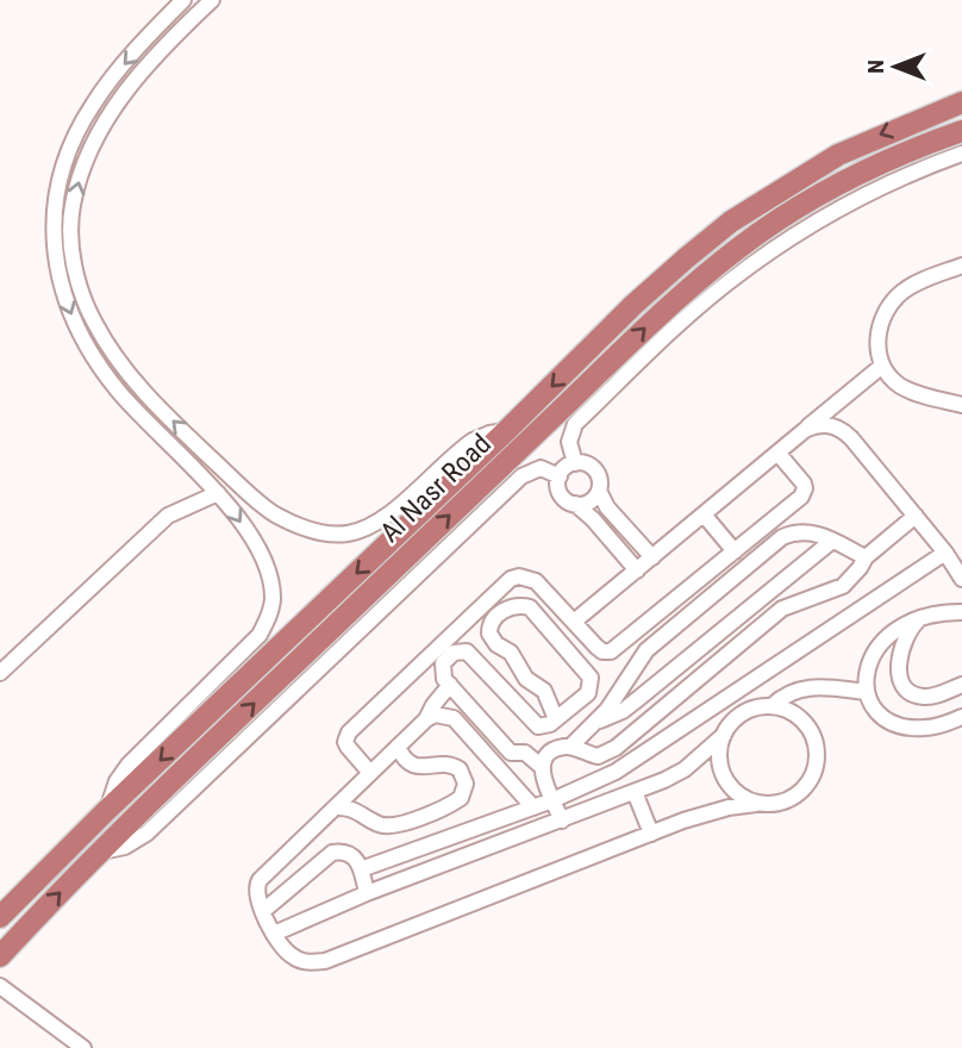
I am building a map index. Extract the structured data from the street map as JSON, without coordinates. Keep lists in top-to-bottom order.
{
  "streets": {
    "highway": ["Al Nasr Road"]
  },
  "north": "left"
}
